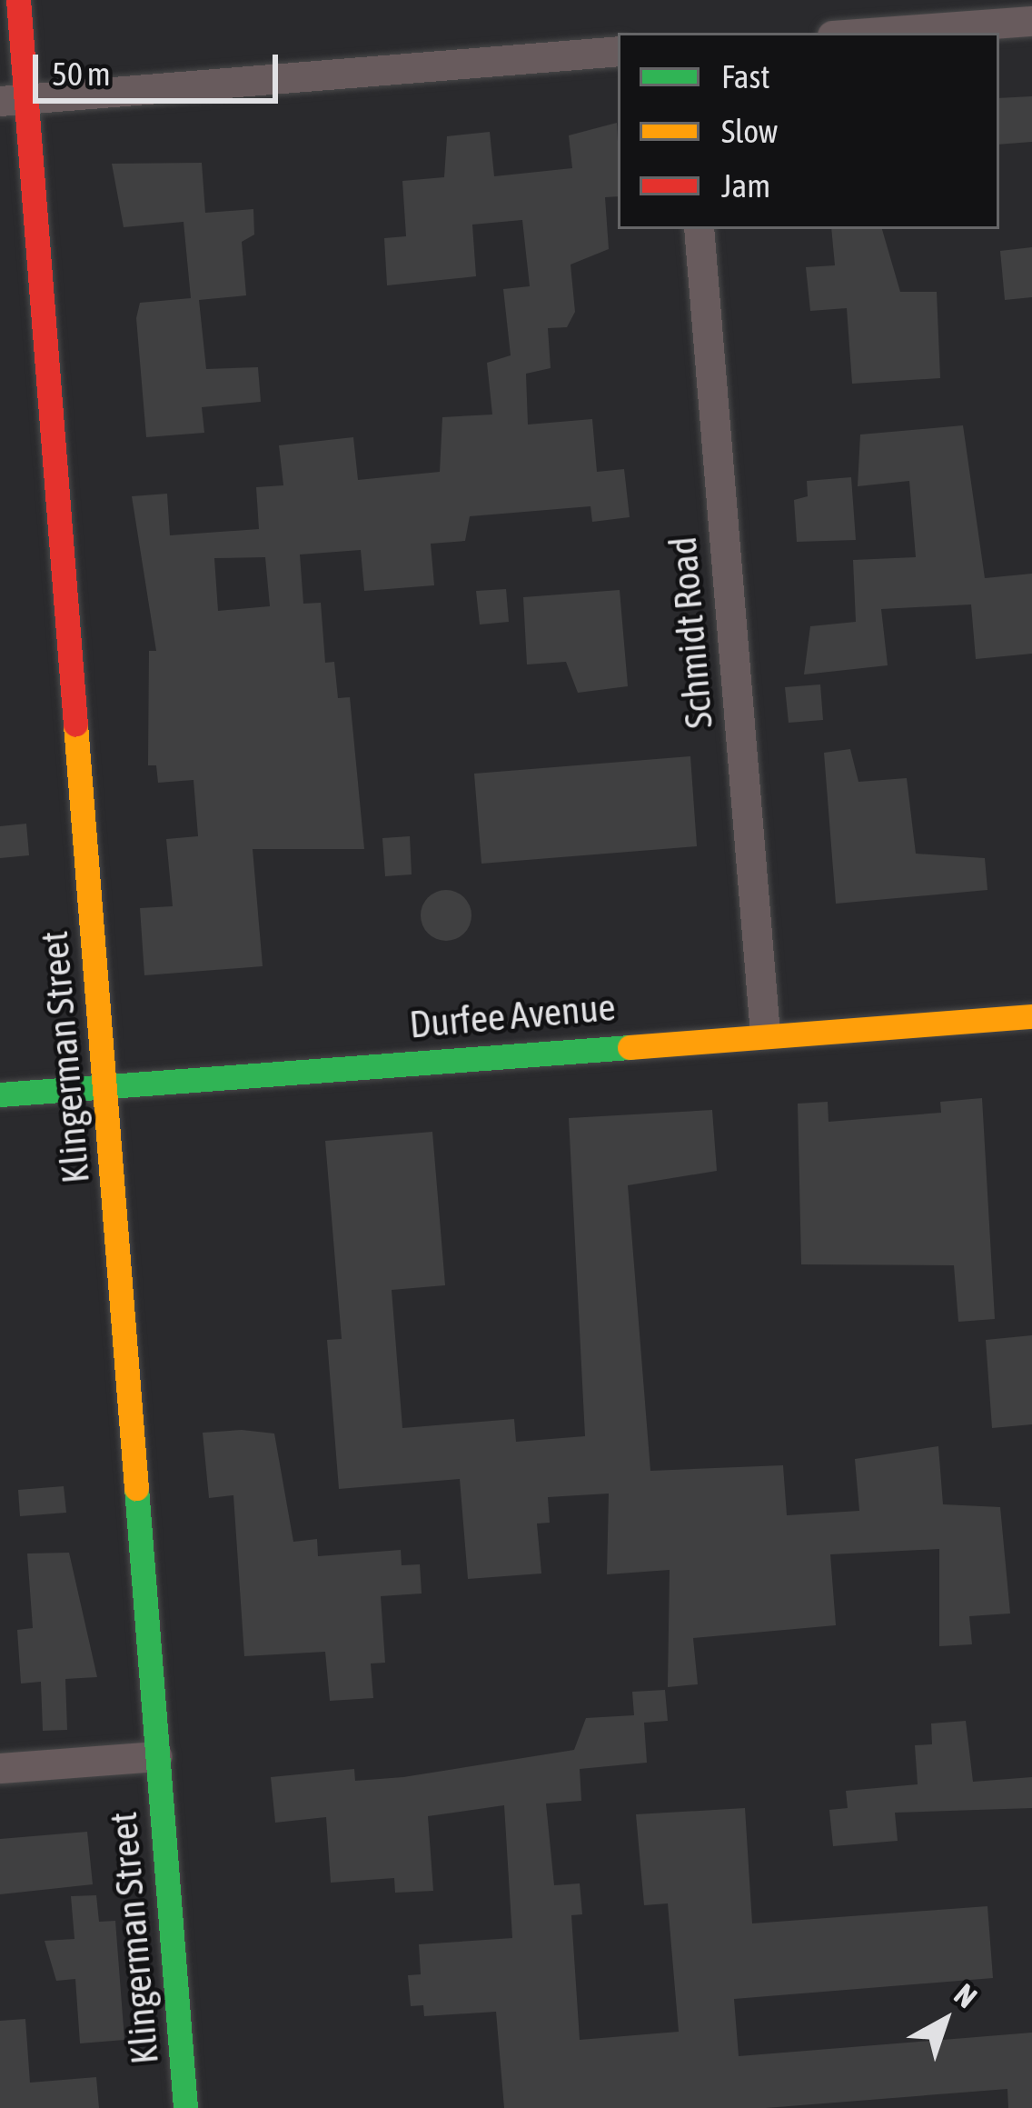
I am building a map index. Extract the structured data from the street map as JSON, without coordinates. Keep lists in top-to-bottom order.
{
  "streets": {
    "street": ["Schmidt Road", "Durfee Avenue", "Klingerman Street"]
  },
  "crossings": [
    ["Schmidt Road", "Durfee Avenue"],
    ["Durfee Avenue", "Klingerman Street"]
  ],
  "legend": ["Fast", "Slow", "Jam"],
  "scale_bar": "50 m",
  "north": "top right"
}
